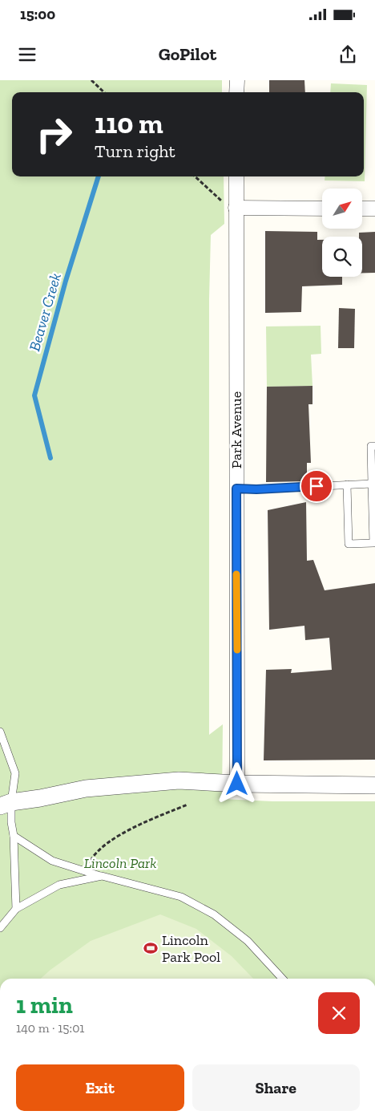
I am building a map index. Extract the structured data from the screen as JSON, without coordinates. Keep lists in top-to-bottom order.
{
  "streets": {
    "street": ["Park Avenue"]
  },
  "water": ["Beaver Creek"],
  "parks": ["Lincoln Park"],
  "places": {
    "sports": ["Lincoln Park Pool"]
  },
  "north": "top right",
  "page": {
    "status": "15:00",
    "header": "GoPilot",
    "turn": ["110 m", "Turn right"],
    "heading": ["1 min", "140 m · 15:01"],
    "buttons": ["Exit", "Share"]
  }
}
